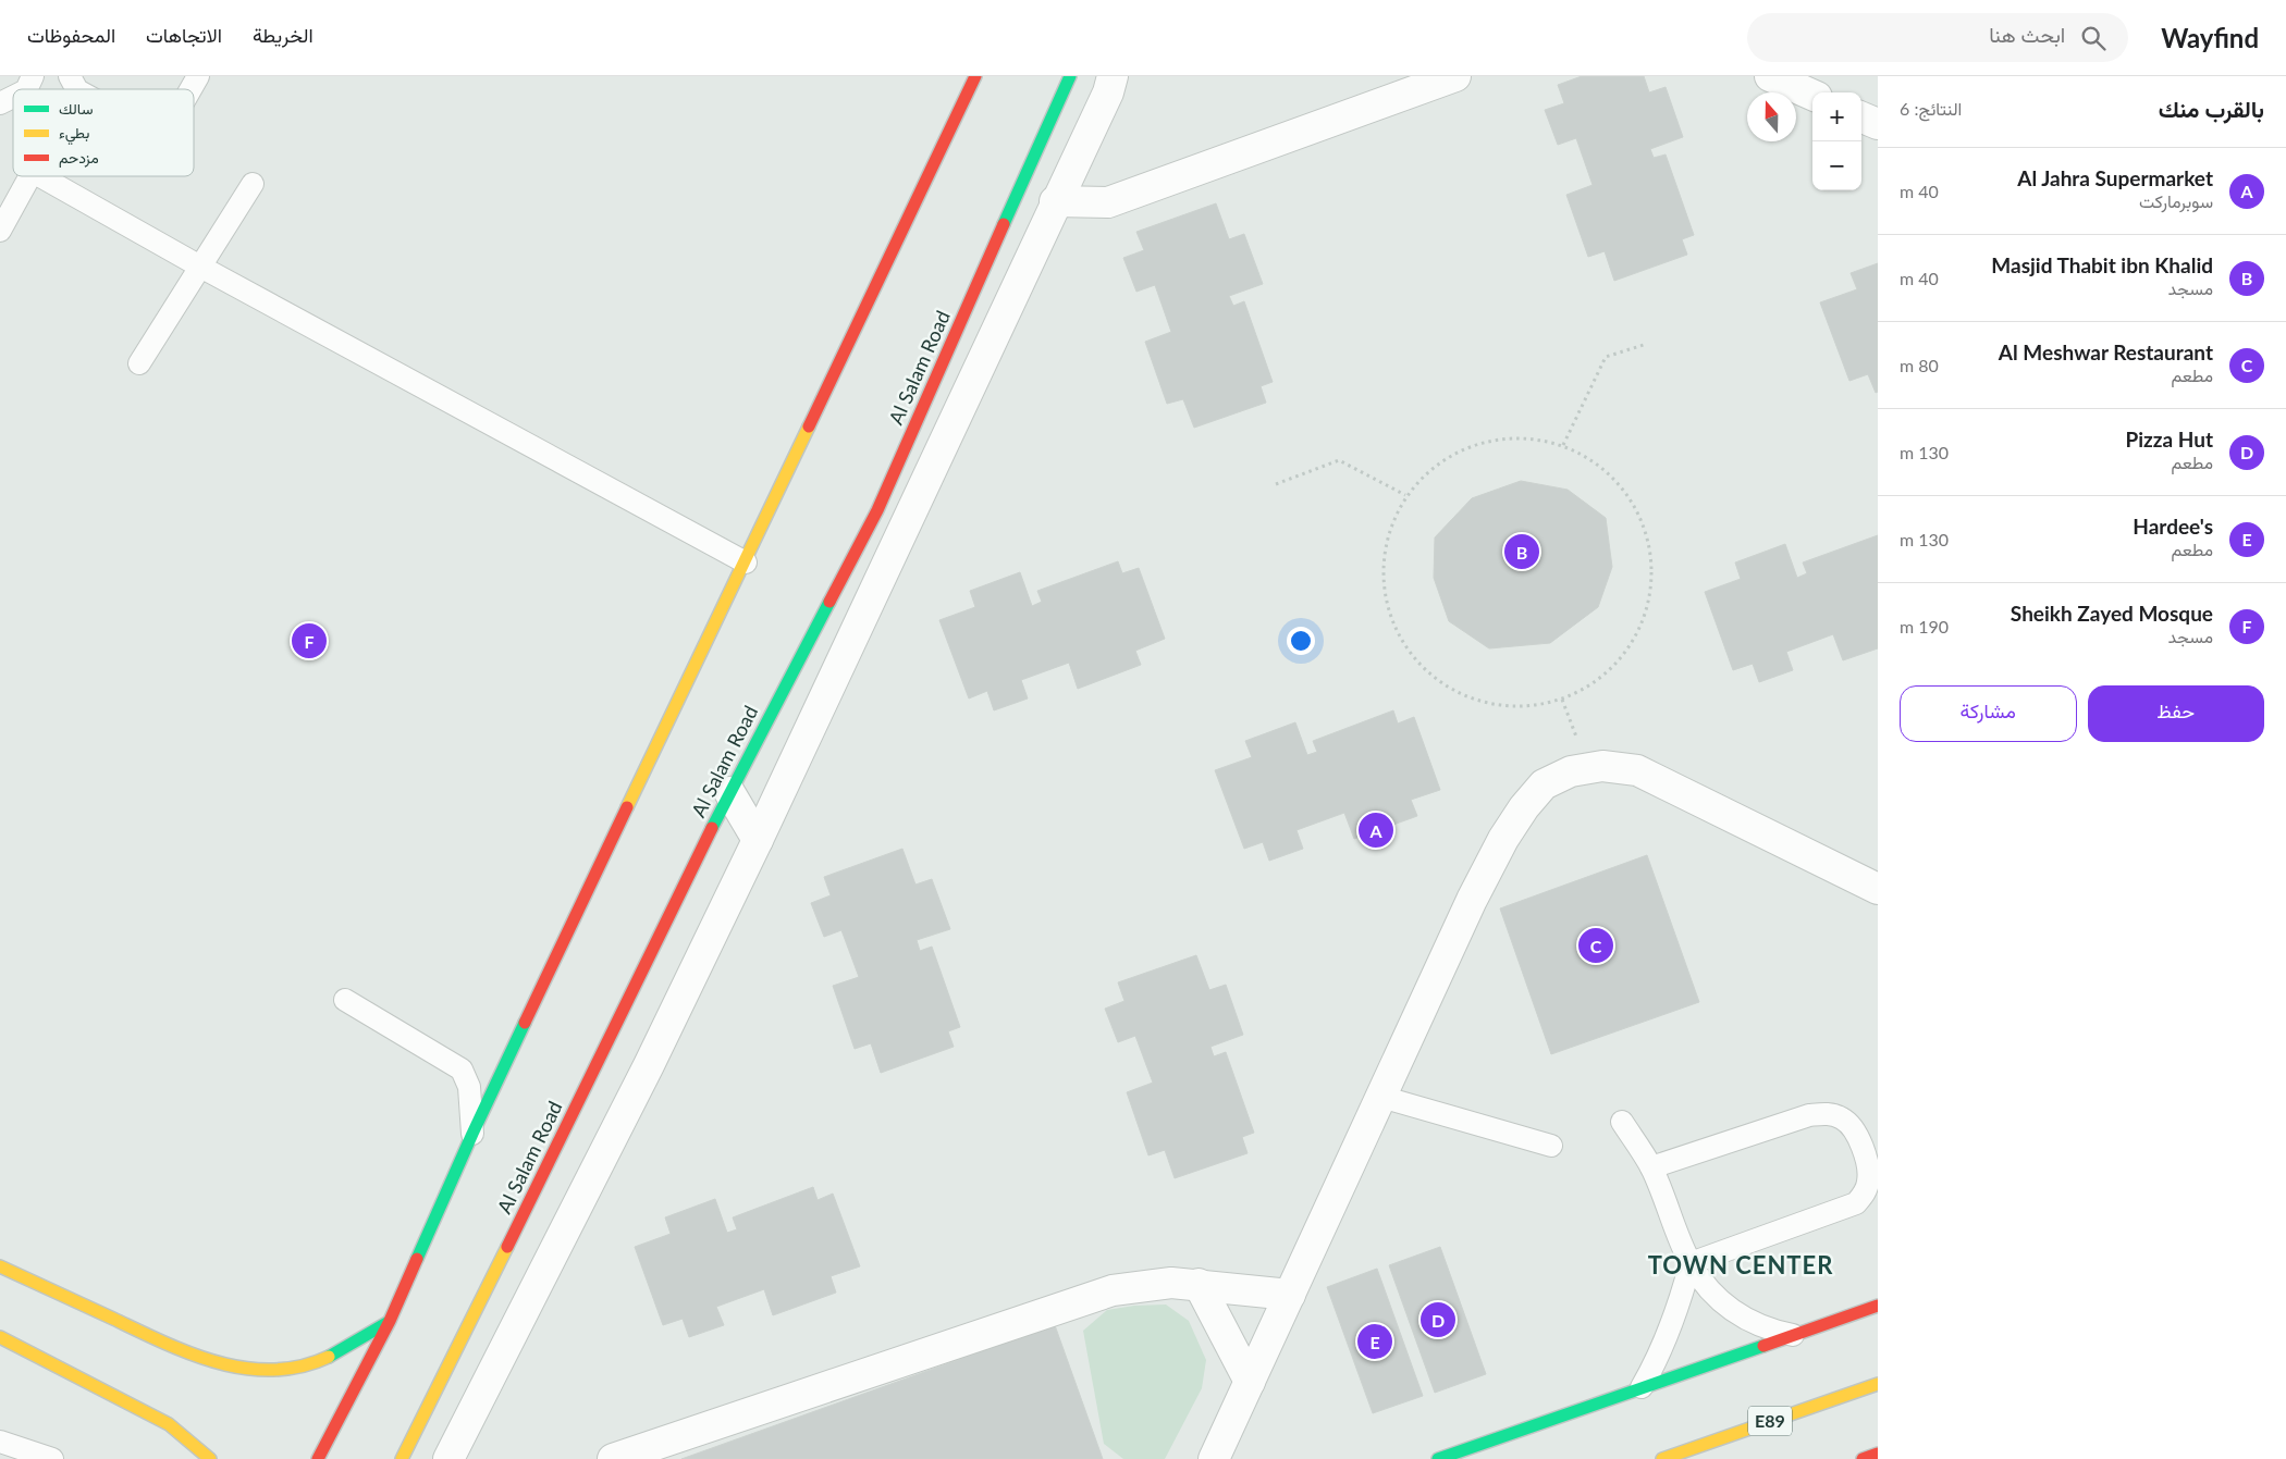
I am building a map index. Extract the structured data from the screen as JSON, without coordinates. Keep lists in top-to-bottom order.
{
  "streets": {
    "main road": ["Al Salam Road", "E89"]
  },
  "districts": ["TOWN CENTER"],
  "legend": ["سالك", "بطيء", "مزدحم"],
  "north": "top",
  "page": {
    "header": "Wayfind",
    "search": "ابحث هنا",
    "nav": ["الخريطة", "الاتجاهات", "المحفوظات"],
    "heading": ["بالقرب منك", "النتائج: 6"],
    "map_buttons": ["+", "−"],
    "list": [
      {
        "mark": "A",
        "name": "Al Jahra Supermarket",
        "note": "سوبرماركت",
        "value": "40 m"
      },
      {
        "mark": "B",
        "name": "Masjid Thabit ibn Khalid",
        "note": "مسجد",
        "value": "40 m"
      },
      {
        "mark": "C",
        "name": "Al Meshwar Restaurant",
        "note": "مطعم",
        "value": "80 m"
      },
      {
        "mark": "D",
        "name": "Pizza Hut",
        "note": "مطعم",
        "value": "130 m"
      },
      {
        "mark": "E",
        "name": "Hardee's",
        "note": "مطعم",
        "value": "130 m"
      },
      {
        "mark": "F",
        "name": "Sheikh Zayed Mosque",
        "note": "مسجد",
        "value": "190 m"
      }
    ],
    "pins": [
      "B",
      "F",
      "A",
      "C",
      "D",
      "E"
    ],
    "buttons": ["حفظ", "مشاركة"]
  }
}
